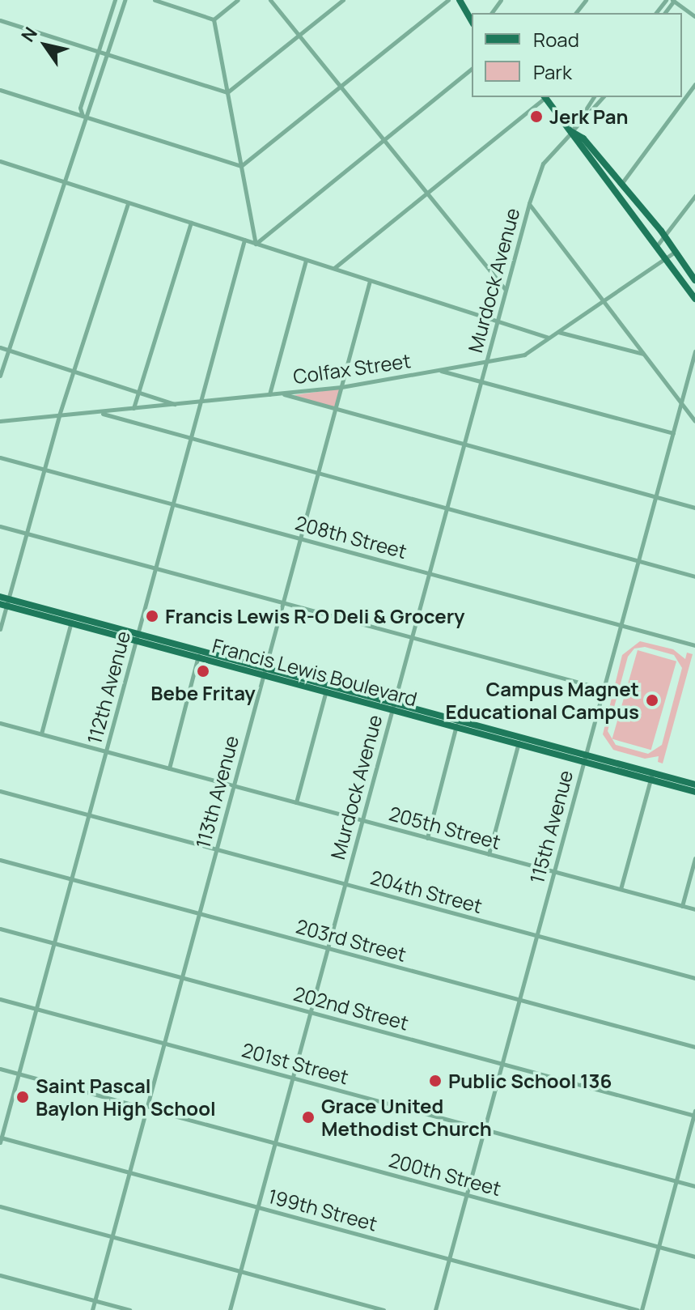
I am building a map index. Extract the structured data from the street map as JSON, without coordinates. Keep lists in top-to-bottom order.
{
  "streets": {
    "main road": ["Francis Lewis Boulevard"],
    "street": [
      "Murdock Avenue",
      "Colfax Street",
      "208th Street",
      "112th Avenue",
      "113th Avenue",
      "115th Avenue",
      "205th Street",
      "204th Street",
      "203rd Street",
      "202nd Street",
      "201st Street",
      "200th Street",
      "199th Street"
    ]
  },
  "crossings": [
    ["Murdock Avenue", "Colfax Street"],
    ["Murdock Avenue", "208th Street"],
    ["Murdock Avenue", "Francis Lewis Boulevard"],
    ["Murdock Avenue", "205th Street"],
    ["Murdock Avenue", "204th Street"],
    ["Murdock Avenue", "203rd Street"],
    ["Murdock Avenue", "202nd Street"],
    ["Murdock Avenue", "201st Street"],
    ["Murdock Avenue", "200th Street"],
    ["Murdock Avenue", "199th Street"],
    ["Colfax Street", "112th Avenue"],
    ["Colfax Street", "113th Avenue"],
    ["208th Street", "112th Avenue"],
    ["208th Street", "113th Avenue"],
    ["208th Street", "115th Avenue"],
    ["Francis Lewis Boulevard", "112th Avenue"],
    ["Francis Lewis Boulevard", "113th Avenue"],
    ["Francis Lewis Boulevard", "115th Avenue"],
    ["112th Avenue", "205th Street"],
    ["112th Avenue", "204th Street"],
    ["112th Avenue", "203rd Street"],
    ["112th Avenue", "202nd Street"],
    ["112th Avenue", "201st Street"],
    ["112th Avenue", "200th Street"],
    ["112th Avenue", "199th Street"],
    ["113th Avenue", "205th Street"],
    ["113th Avenue", "204th Street"],
    ["113th Avenue", "203rd Street"],
    ["113th Avenue", "202nd Street"],
    ["113th Avenue", "201st Street"],
    ["113th Avenue", "200th Street"],
    ["113th Avenue", "199th Street"],
    ["115th Avenue", "205th Street"],
    ["115th Avenue", "204th Street"],
    ["115th Avenue", "203rd Street"],
    ["115th Avenue", "202nd Street"],
    ["115th Avenue", "201st Street"],
    ["115th Avenue", "200th Street"],
    ["115th Avenue", "199th Street"]
  ],
  "places": [
    "Jerk Pan",
    "Francis Lewis R-O Deli & Grocery",
    "Bebe Fritay",
    "Campus Magnet Educational Campus",
    "Public School 136",
    "Saint Pascal Baylon High School",
    "Grace United Methodist Church"
  ],
  "legend": ["Road", "Park"],
  "north": "top left"
}
